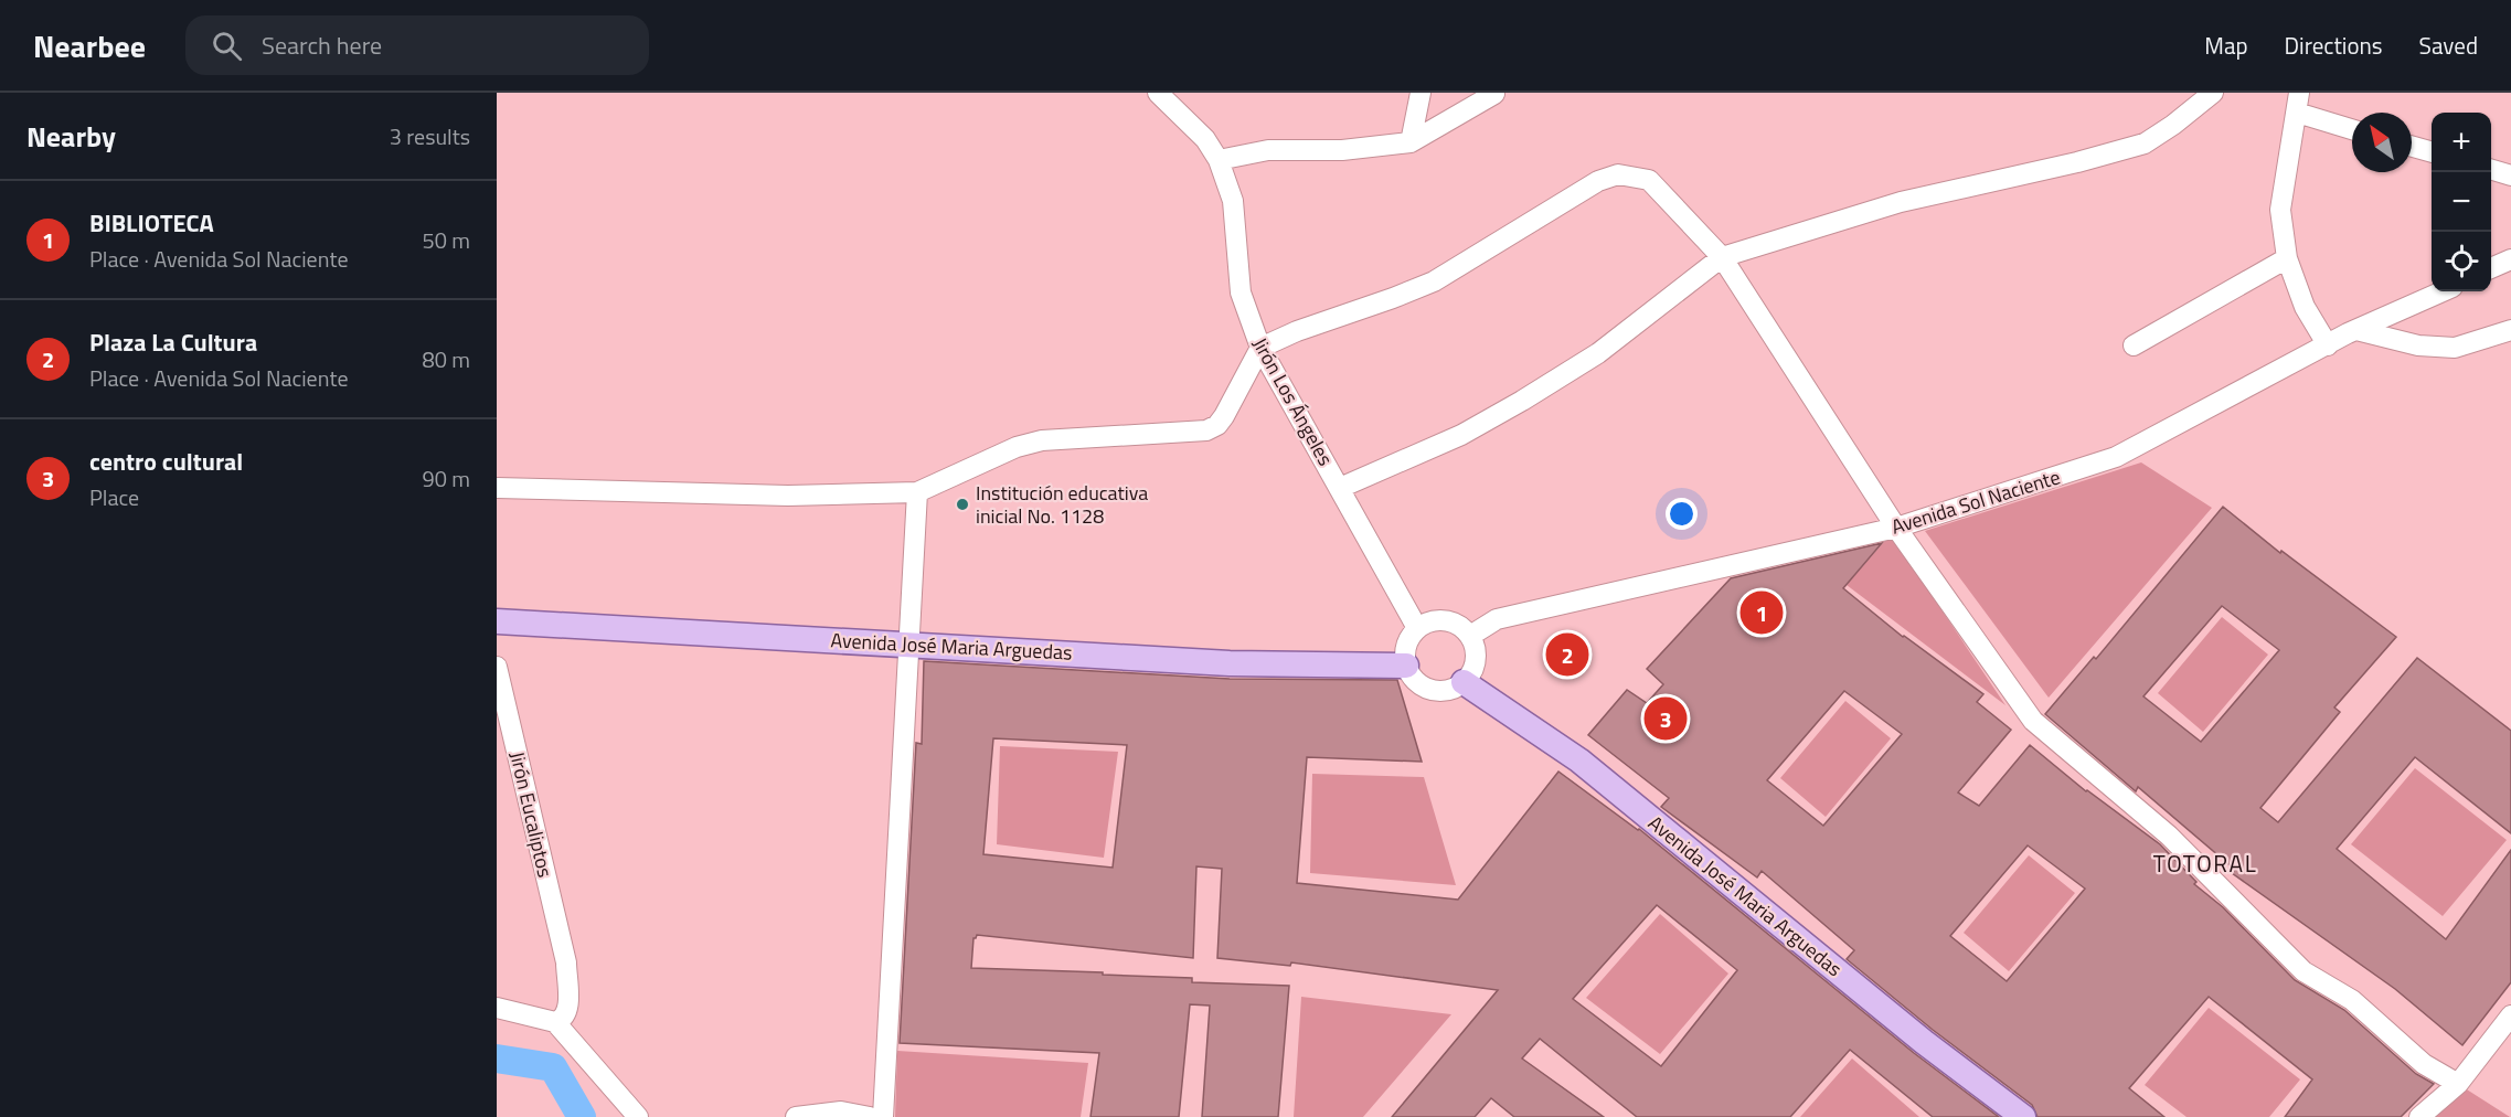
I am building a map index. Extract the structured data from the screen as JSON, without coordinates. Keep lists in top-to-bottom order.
{
  "streets": {
    "main road": ["Avenida José Maria Arguedas"],
    "street": ["Jirón Los Ángeles", "Avenida Sol Naciente", "Jirón Eucaliptos"]
  },
  "crossings": [
    ["Jirón Los Ángeles", "Avenida Sol Naciente"],
    ["Jirón Los Ángeles", "Avenida José Maria Arguedas"],
    ["Avenida Sol Naciente", "Avenida José Maria Arguedas"]
  ],
  "districts": ["TOTORAL"],
  "places": ["Institución educativa inicial No. 1128"],
  "north": "top left",
  "page": {
    "header": "Nearbee",
    "search": "Search here",
    "nav": ["Map", "Directions", "Saved"],
    "heading": ["Nearby", "3 results"],
    "map_buttons": ["+", "−"],
    "list": [
      {
        "mark": "1",
        "name": "BIBLIOTECA",
        "note": "Place · Avenida Sol Naciente",
        "value": "50 m"
      },
      {
        "mark": "2",
        "name": "Plaza La Cultura",
        "note": "Place · Avenida Sol Naciente",
        "value": "80 m"
      },
      {
        "mark": "3",
        "name": "centro cultural",
        "note": "Place",
        "value": "90 m"
      }
    ],
    "pins": ["1", "2", "3"]
  }
}
